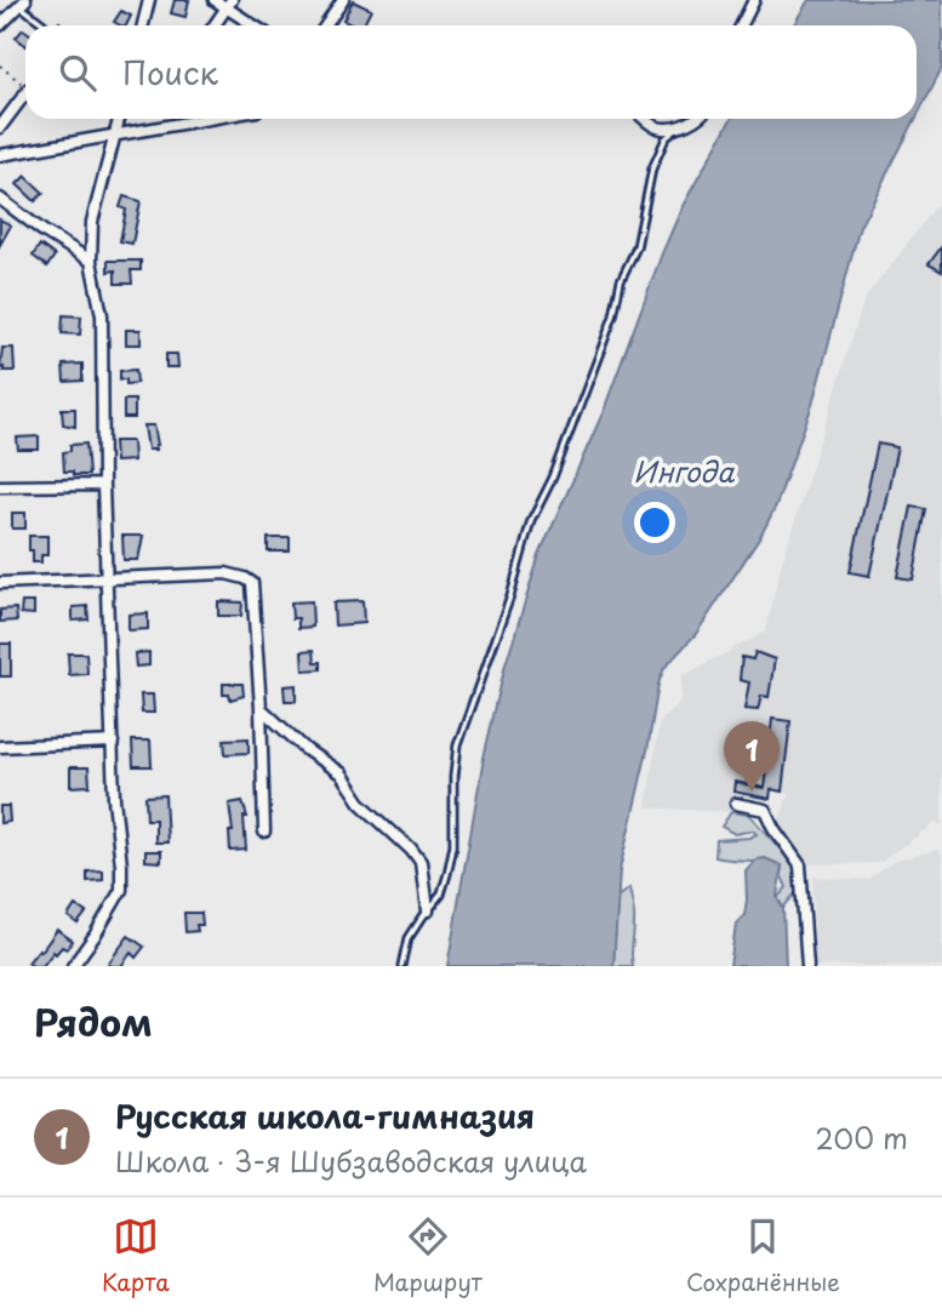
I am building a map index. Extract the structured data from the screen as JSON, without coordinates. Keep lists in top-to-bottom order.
{
  "water": ["Ингода"],
  "page": {
    "search": "Поиск",
    "pins": "1",
    "heading": "Рядом",
    "list": [
      {
        "mark": "1",
        "name": "Русская школа-гимназия",
        "note": "Школа · 3-я Шубзаводская улица",
        "value": "200 m"
      }
    ],
    "nav": ["Карта", "Маршрут", "Сохранённые"]
  }
}
